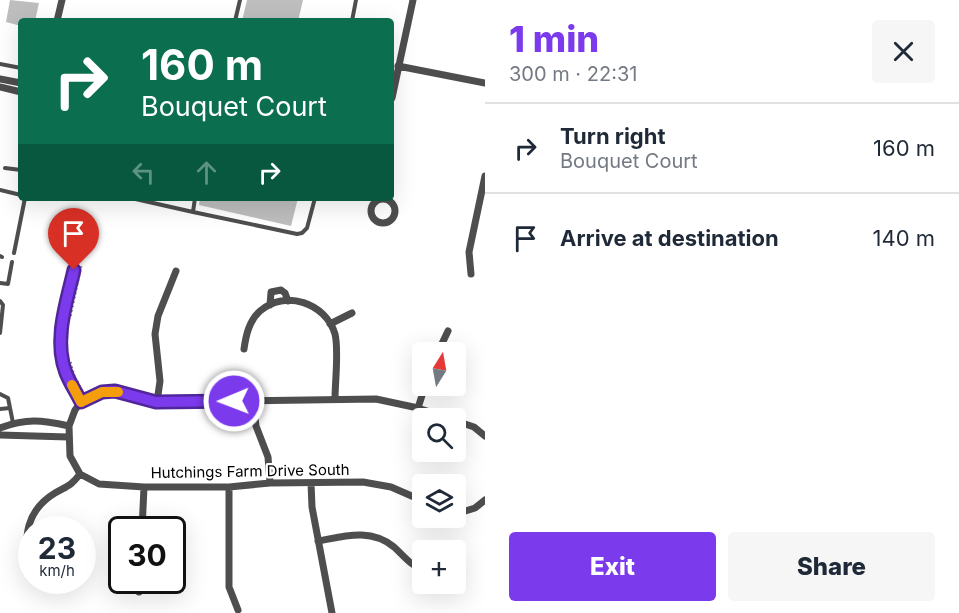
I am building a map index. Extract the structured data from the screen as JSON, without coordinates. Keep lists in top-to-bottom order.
{
  "streets": {
    "street": ["Hutchings Farm Drive South"]
  },
  "north": "top",
  "page": {
    "heading": ["1 min", "300 m · 22:31"],
    "turn": ["160 m", "Bouquet Court"],
    "list": [
      {
        "name": "Turn right",
        "note": "Bouquet Court",
        "value": "160 m"
      },
      {
        "name": "Arrive at destination",
        "value": "140 m"
      }
    ],
    "map_buttons": "+",
    "speed": "23 km/h",
    "limit": "30",
    "buttons": ["Exit", "Share"]
  }
}
